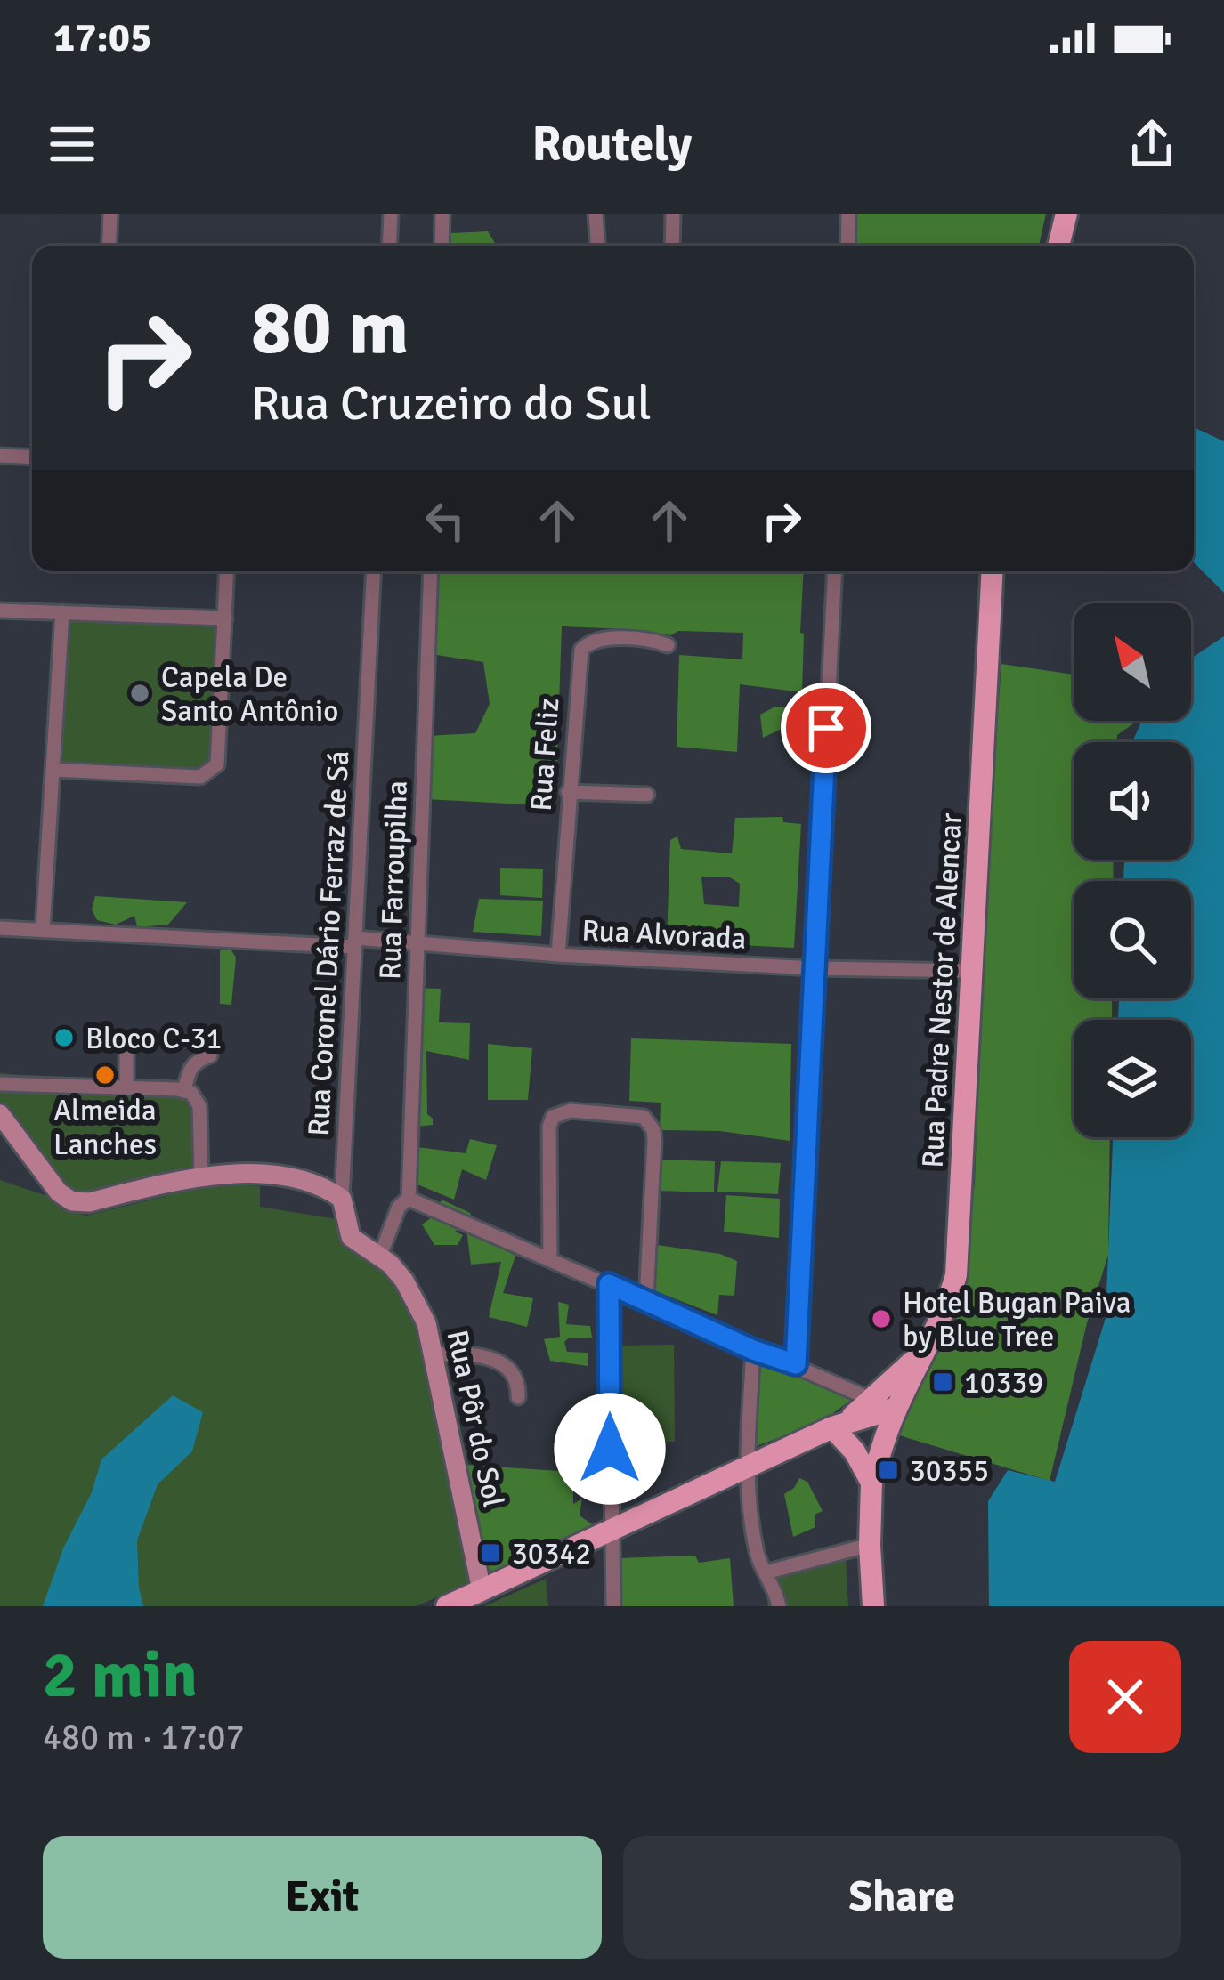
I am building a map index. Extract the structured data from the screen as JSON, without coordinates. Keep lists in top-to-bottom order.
{
  "streets": {
    "main road": ["Rua Padre Nestor de Alencar", "Rua Pôr do Sol"],
    "street": [
      "Rua Feliz",
      "Rua Farroupilha",
      "Rua Alvorada",
      "Rua Coronel Dário Ferraz de Sá"
    ]
  },
  "crossings": [
    ["Rua Feliz", "Rua Alvorada"],
    ["Rua Farroupilha", "Rua Alvorada"],
    ["Rua Alvorada", "Rua Coronel Dário Ferraz de Sá"],
    ["Rua Alvorada", "Rua Padre Nestor de Alencar"],
    ["Rua Coronel Dário Ferraz de Sá", "Rua Pôr do Sol"]
  ],
  "places": {
    "other": [
      "Capela De Santo Antônio",
      "Bloco C-31",
      "Almeida Lanches",
      "Hotel Bugan Paiva by Blue Tree"
    ],
    "transit": ["10339", "30355", "30342"]
  },
  "north": "top left",
  "page": {
    "status": "17:05",
    "header": "Routely",
    "turn": ["80 m", "Rua Cruzeiro do Sul"],
    "heading": ["2 min", "480 m · 17:07"],
    "buttons": ["Exit", "Share"]
  }
}
